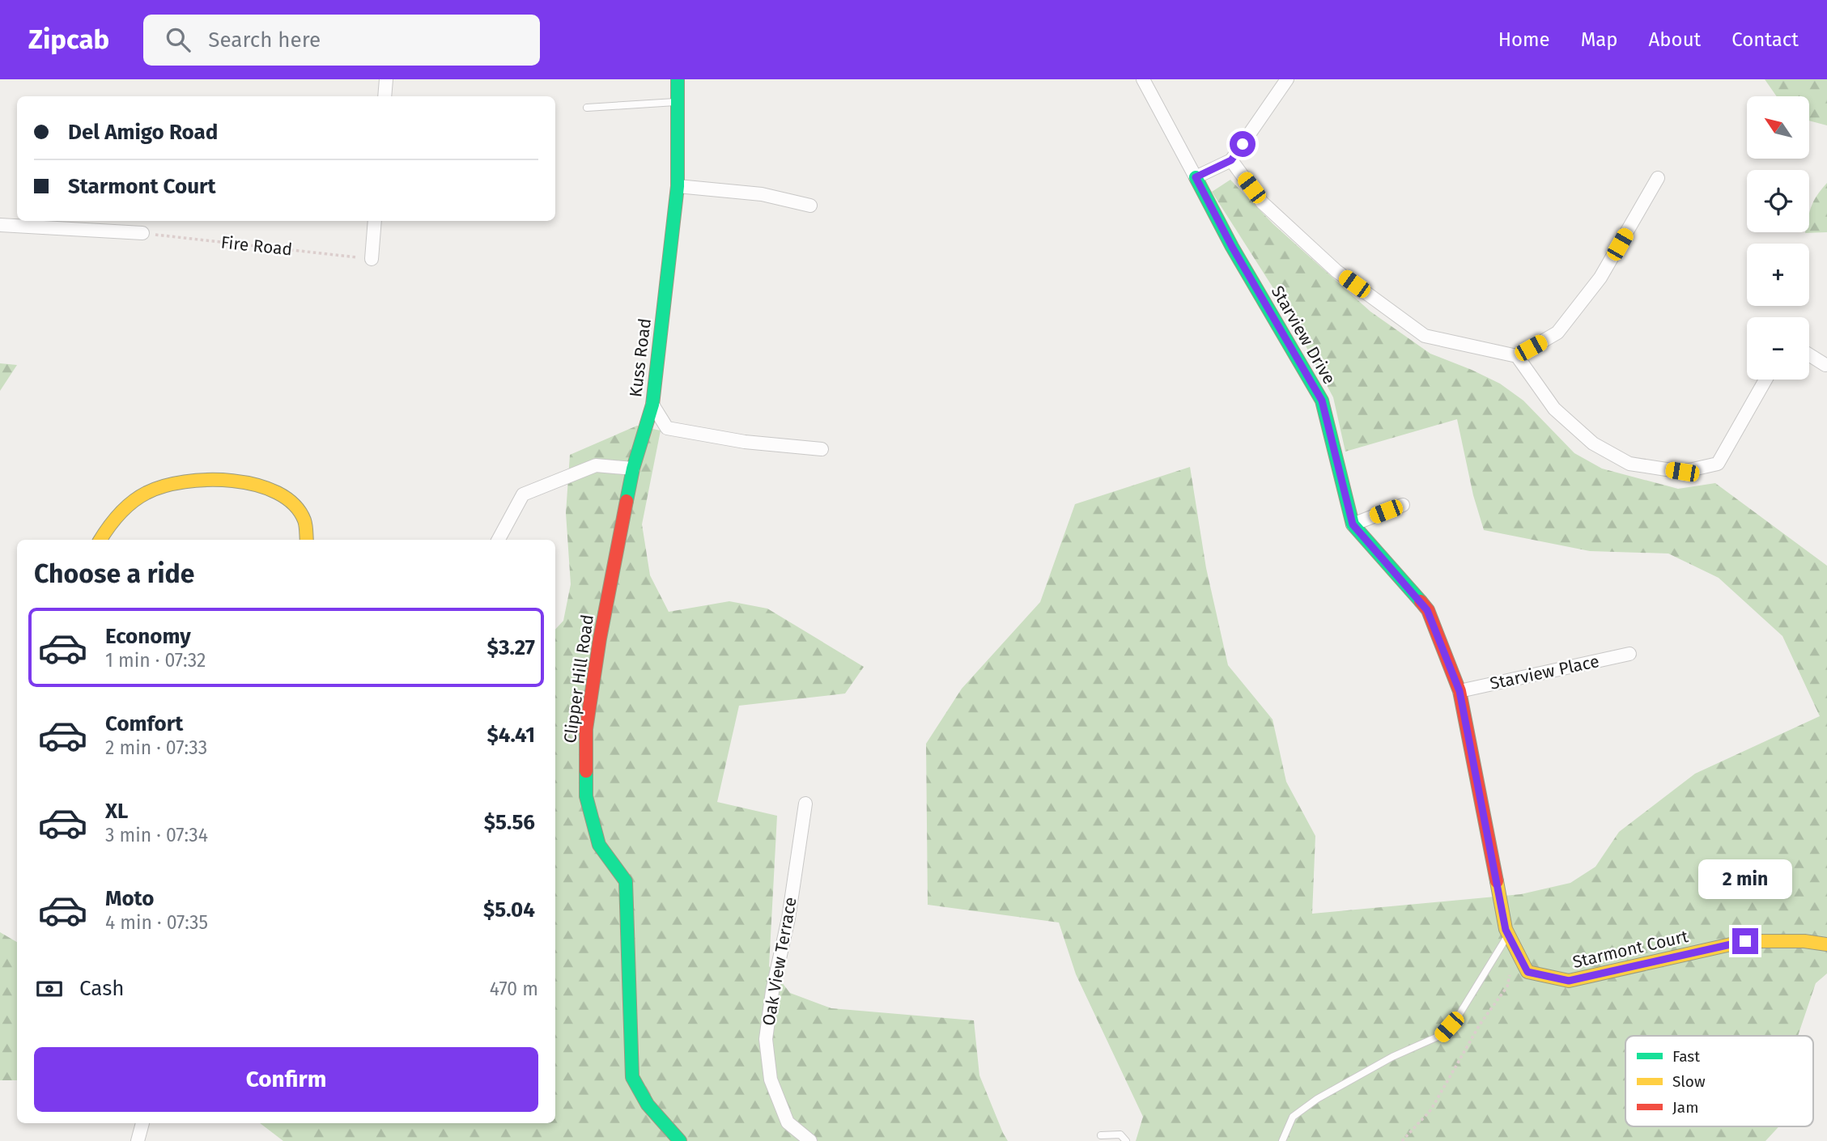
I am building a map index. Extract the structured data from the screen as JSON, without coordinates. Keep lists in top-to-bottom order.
{
  "streets": {
    "street": [
      "Starview Drive",
      "Kuss Road",
      "Starview Place",
      "Clipper Hill Road",
      "Starmont Court",
      "Oak View Terrace"
    ],
    "path": ["Fire Road"]
  },
  "crossings": [
    ["Starview Drive", "Starview Place"],
    ["Starview Drive", "Starmont Court"],
    ["Kuss Road", "Clipper Hill Road"],
    ["Starview Place", "Starmont Court"]
  ],
  "legend": ["Fast", "Slow", "Jam"],
  "north": "top left",
  "page": {
    "header": "Zipcab",
    "search": "Search here",
    "nav": [
      "Home",
      "Map",
      "About",
      "Contact"
    ],
    "map_buttons": ["+", "−"],
    "banner": ["Del Amigo Road", "Starmont Court"],
    "heading": "Choose a ride",
    "list": [
      {
        "name": "Economy",
        "note": "1 min · 07:32",
        "value": "$3.27"
      },
      {
        "name": "Comfort",
        "note": "2 min · 07:33",
        "value": "$4.41"
      },
      {
        "name": "XL",
        "note": "3 min · 07:34",
        "value": "$5.56"
      },
      {
        "name": "Moto",
        "note": "4 min · 07:35",
        "value": "$5.04"
      }
    ],
    "bubble": "2 min",
    "pay": ["Cash", "470 m"],
    "buttons": "Confirm"
  }
}
